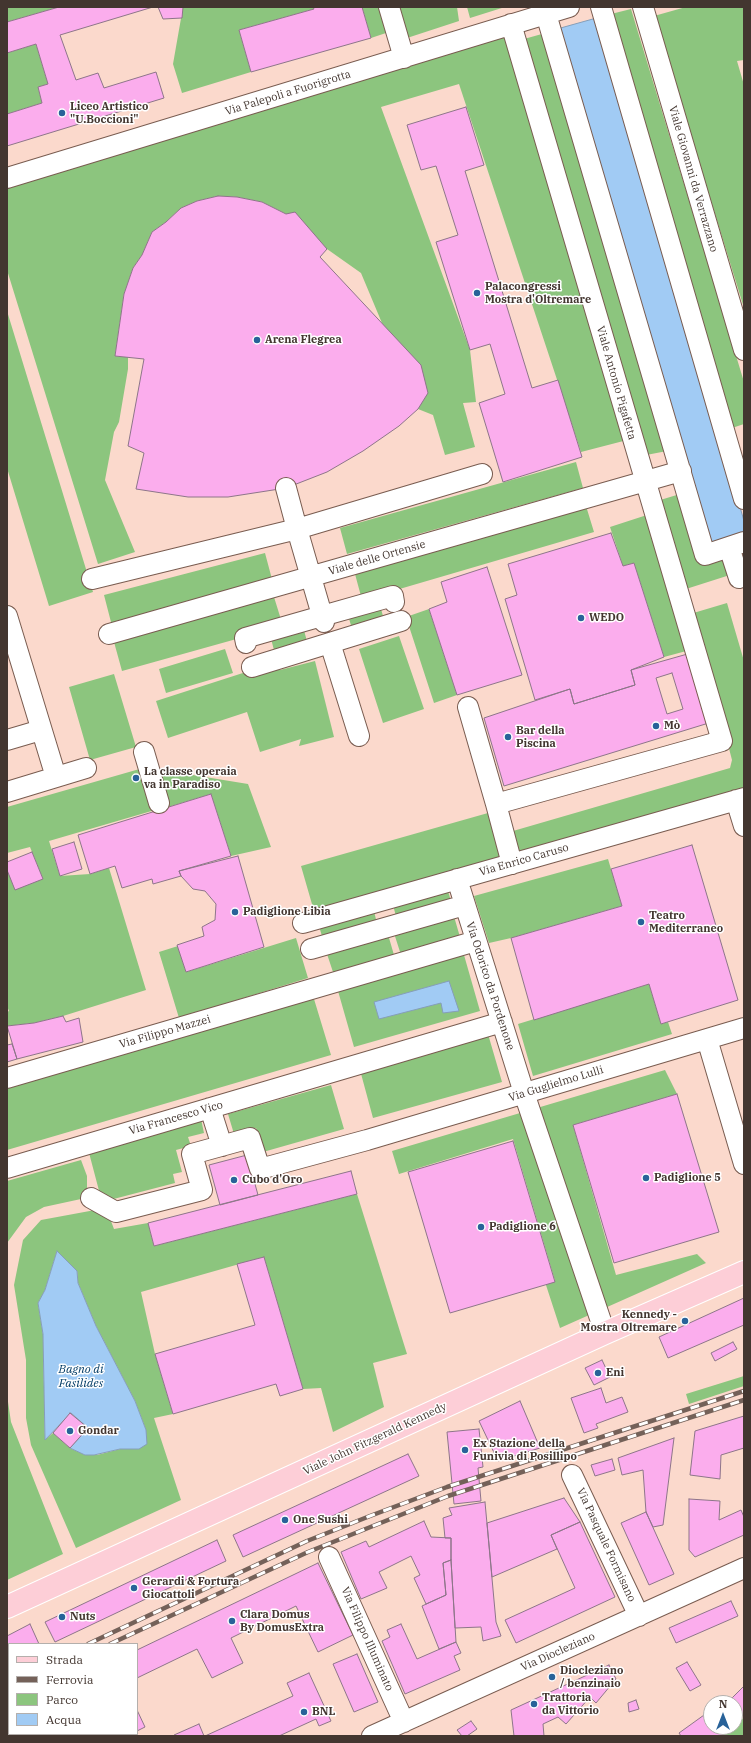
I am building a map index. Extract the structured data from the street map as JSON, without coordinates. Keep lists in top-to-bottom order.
{
  "streets": {
    "main road": ["Viale John Fitzgerald Kennedy"],
    "street": [
      "Via Palepoli a Fuorigrotta",
      "Viale Giovanni da Verrazzano",
      "Viale Antonio Pigafetta",
      "Viale delle Ortensie",
      "Via Enrico Caruso",
      "Via Odorico da Pordenone",
      "Via Filippo Mazzei",
      "Via Guglielmo Lulli",
      "Via Francesco Vico",
      "Via Pasquale Formisano",
      "Via Filippo Illuminato",
      "Via Diocleziano"
    ]
  },
  "crossings": [
    ["Via Palepoli a Fuorigrotta", "Viale Antonio Pigafetta"],
    ["Viale Antonio Pigafetta", "Viale delle Ortensie"],
    ["Via Enrico Caruso", "Via Odorico da Pordenone"],
    ["Via Odorico da Pordenone", "Via Filippo Mazzei"],
    ["Via Odorico da Pordenone", "Via Guglielmo Lulli"],
    ["Via Odorico da Pordenone", "Via Francesco Vico"],
    ["Via Odorico da Pordenone", "Viale John Fitzgerald Kennedy"],
    ["Via Pasquale Formisano", "Via Diocleziano"],
    ["Via Filippo Illuminato", "Via Diocleziano"]
  ],
  "water": ["Bagno di Fasilides"],
  "places": [
    "Liceo Artistico \"U.Boccioni\"",
    "Palacongressi Mostra d'Oltremare",
    "Arena Flegrea",
    "WEDO",
    "Mò",
    "Bar della Piscina",
    "La classe operaia va in Paradiso",
    "Padiglione Libia",
    "Teatro Mediterraneo",
    "Padiglione 5",
    "Cubo d'Oro",
    "Padiglione 6",
    "Kennedy - Mostra Oltremare",
    "Eni",
    "Gondar",
    "Ex Stazione della Funivia di Posillipo",
    "One Sushi",
    "Gerardi & Fortura Giocattoli",
    "Nuts",
    "Clara Domus By DomusExtra",
    "Diocleziano / benzinaio",
    "Trattoria da Vittorio",
    "BNL"
  ],
  "legend": [
    "Strada",
    "Ferrovia",
    "Parco",
    "Acqua"
  ],
  "north": "top"
}
